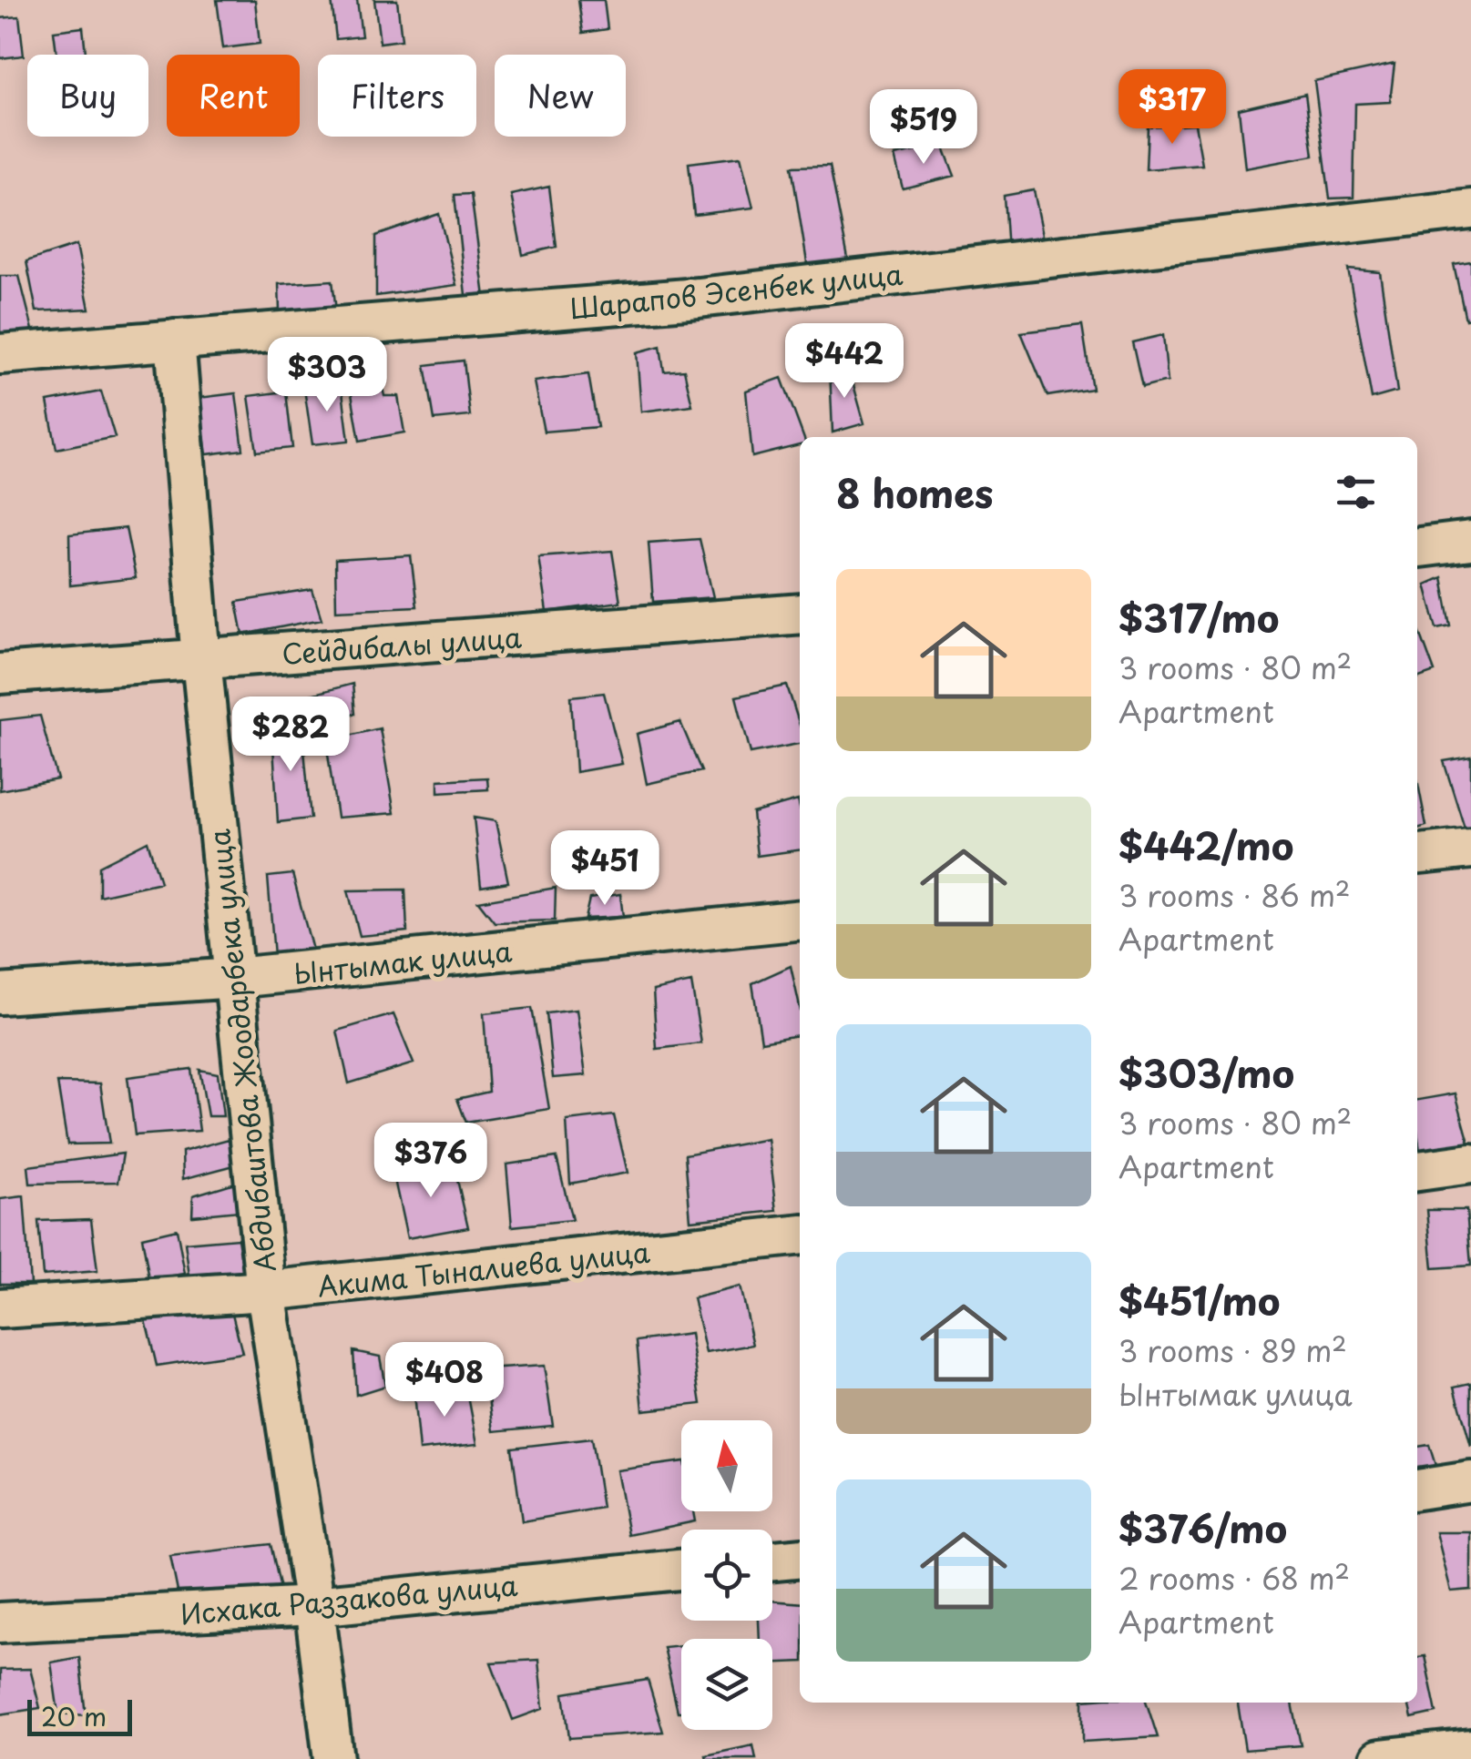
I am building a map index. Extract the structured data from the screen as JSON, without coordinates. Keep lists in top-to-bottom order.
{
  "streets": {
    "street": [
      "Шарапов Эсенбек улица",
      "Сейдибалы улица",
      "Ынтымак улица",
      "Абдибаитова Жоодарбека улица",
      "Акима Тыналиева улица",
      "Исхака Раззакова улица"
    ]
  },
  "crossings": [
    ["Шарапов Эсенбек улица", "Абдибаитова Жоодарбека улица"],
    ["Сейдибалы улица", "Абдибаитова Жоодарбека улица"],
    ["Ынтымак улица", "Абдибаитова Жоодарбека улица"],
    ["Абдибаитова Жоодарбека улица", "Акима Тыналиева улица"],
    ["Абдибаитова Жоодарбека улица", "Исхака Раззакова улица"]
  ],
  "scale_bar": "20 m",
  "north": "top",
  "page": {
    "chip": [
      "Buy",
      "Rent",
      "Filters",
      "New"
    ],
    "price": [
      "$317",
      "$519",
      "$442",
      "$303",
      "$282",
      "$451",
      "$376",
      "$408"
    ],
    "heading": "8 homes",
    "list": [
      {
        "name": "$317/mo",
        "note": "3 rooms · 80 m² · Apartment"
      },
      {
        "name": "$442/mo",
        "note": "3 rooms · 86 m² · Apartment"
      },
      {
        "name": "$303/mo",
        "note": "3 rooms · 80 m² · Apartment"
      },
      {
        "name": "$451/mo",
        "note": "3 rooms · 89 m² · Ынтымак улица"
      },
      {
        "name": "$376/mo",
        "note": "2 rooms · 68 m² · Apartment"
      }
    ],
    "scale": "20 m"
  }
}
